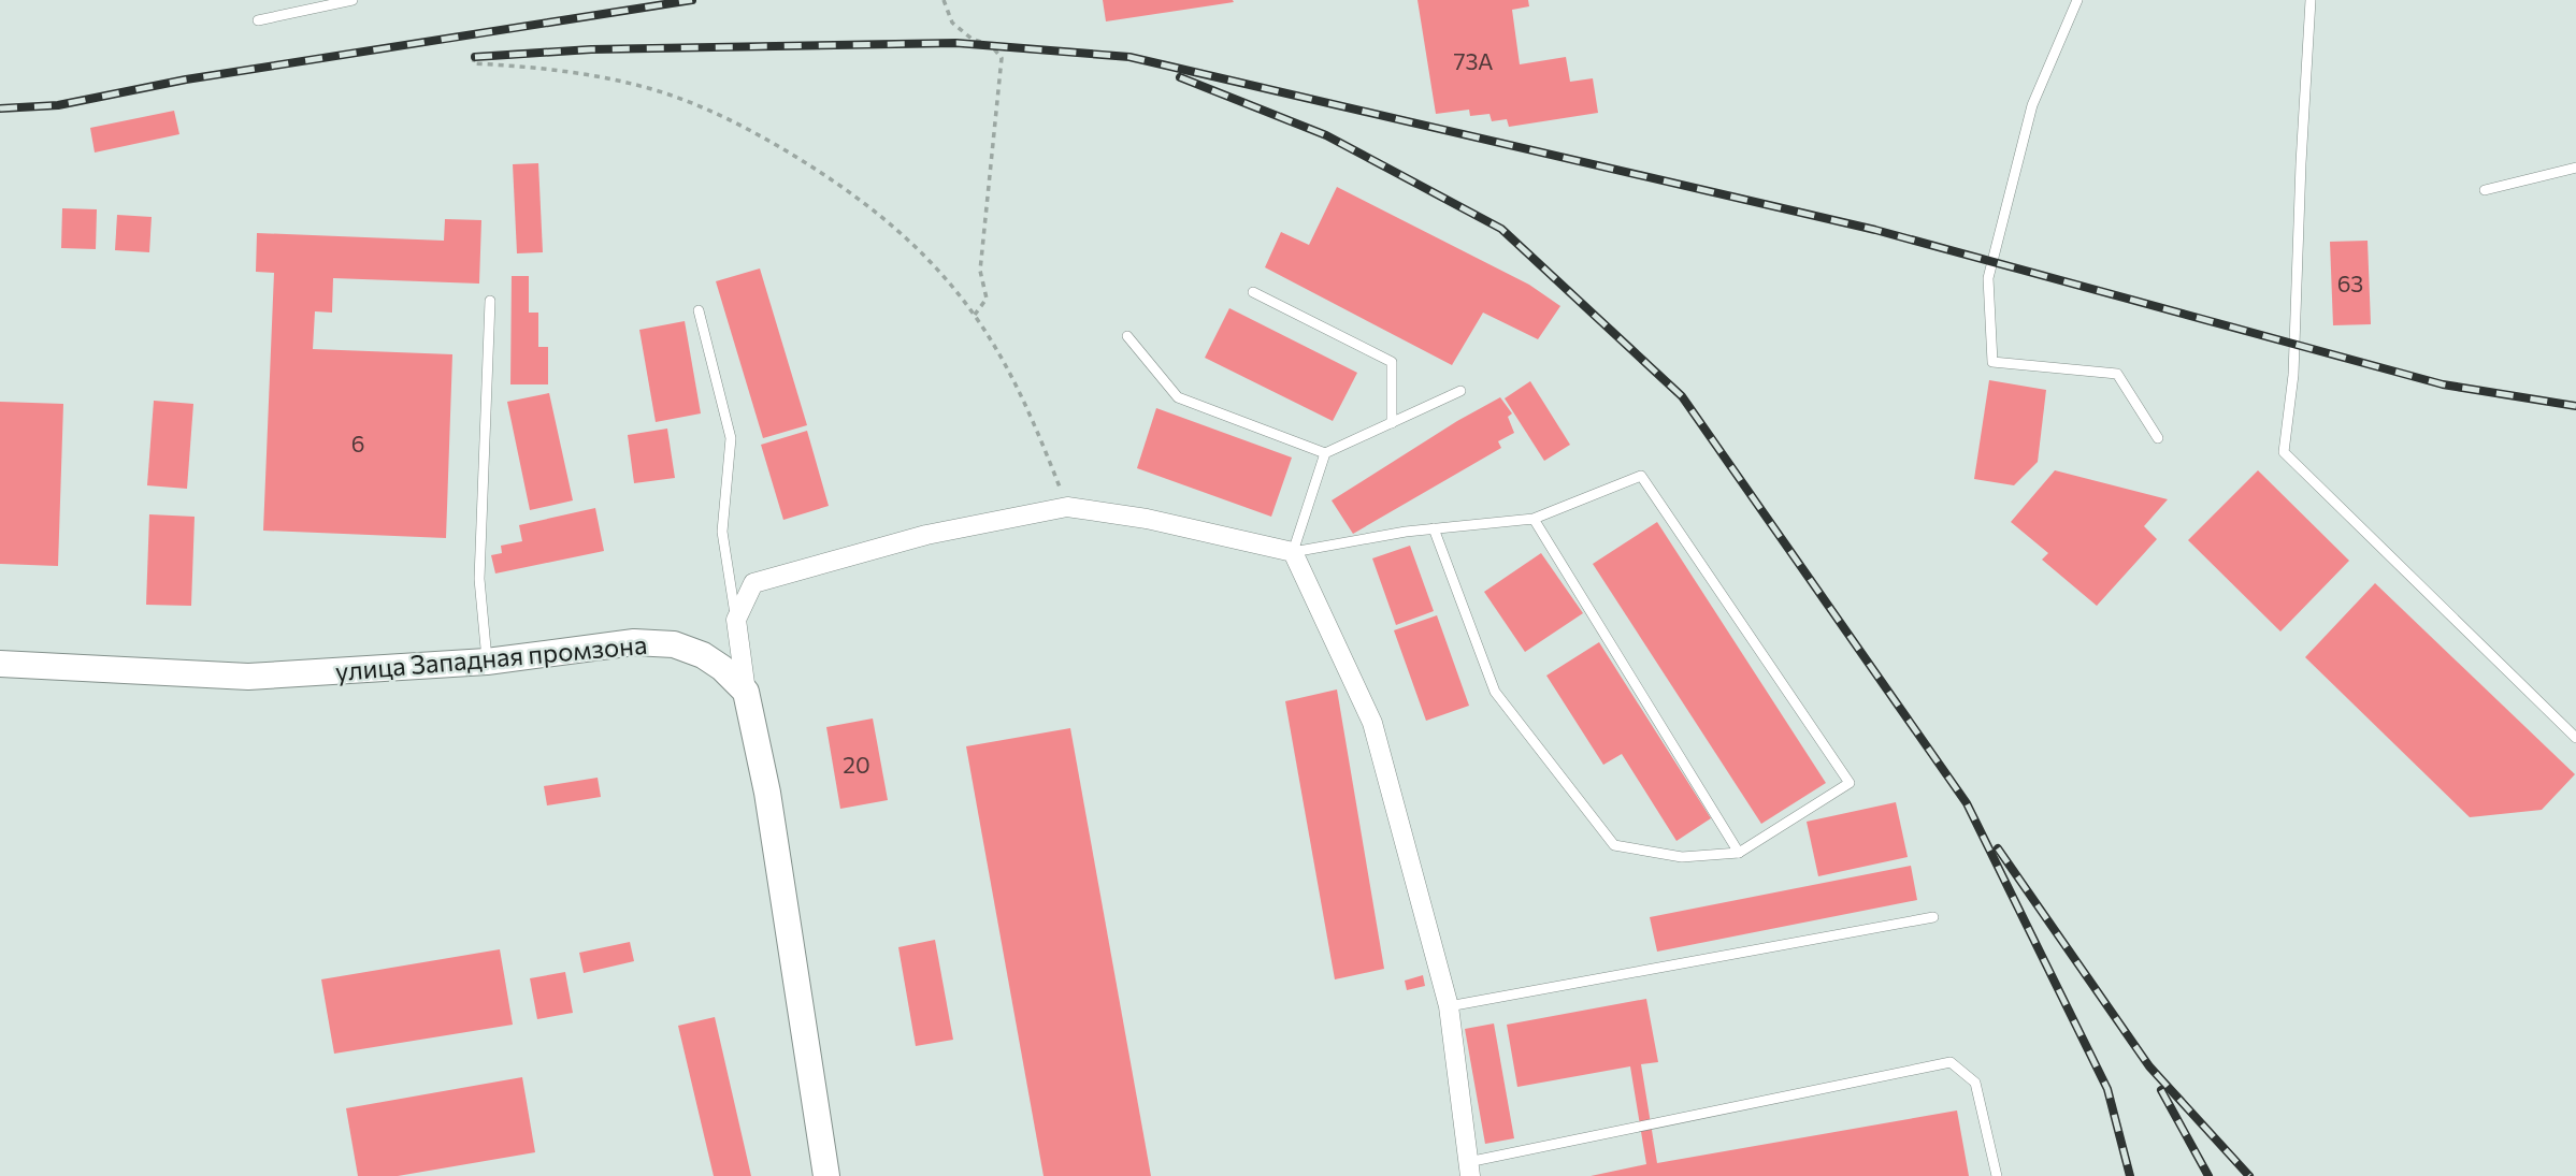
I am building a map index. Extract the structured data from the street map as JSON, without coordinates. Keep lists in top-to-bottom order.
{
  "streets": {
    "street": ["улица Западная промзона"]
  },
  "house_numbers": [
    "73А",
    "63",
    "6",
    "20"
  ]
}
